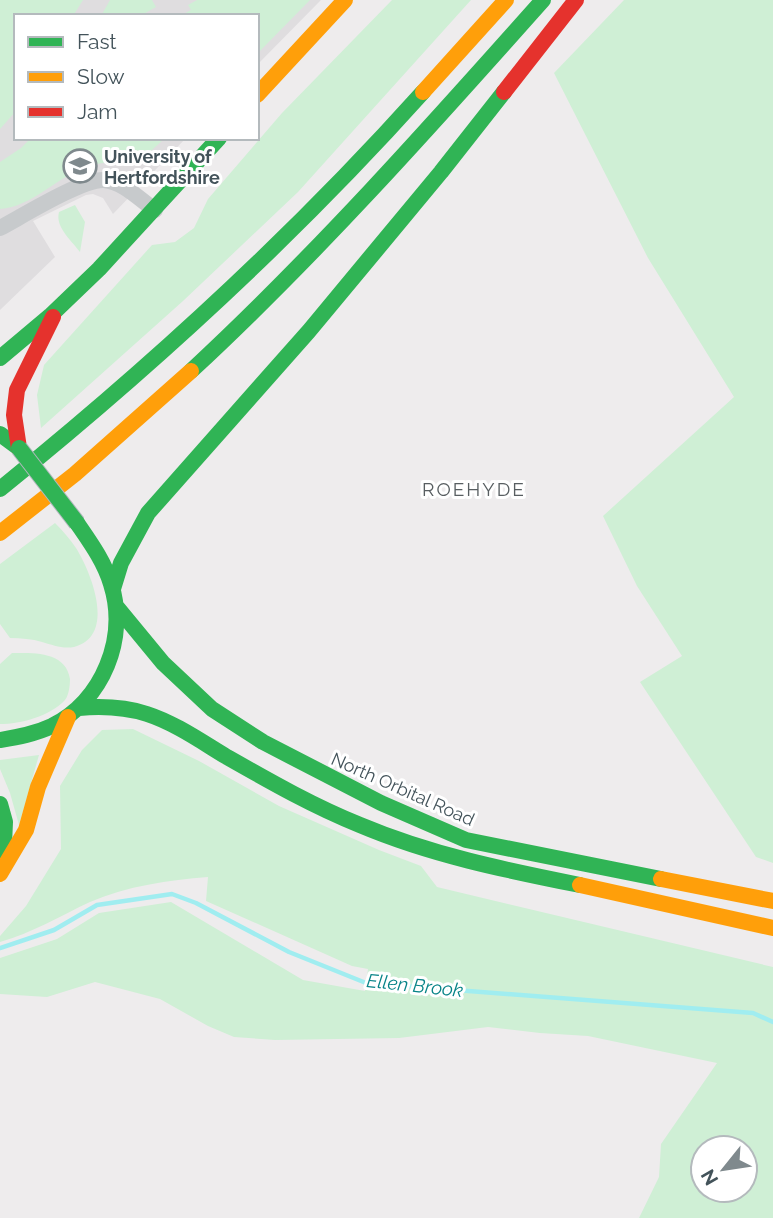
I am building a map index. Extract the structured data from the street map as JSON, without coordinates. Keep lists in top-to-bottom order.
{
  "streets": {
    "main road": ["North Orbital Road"]
  },
  "districts": ["ROEHYDE"],
  "water": ["Ellen Brook"],
  "places": {
    "school or university": ["University of Hertfordshire"]
  },
  "legend": ["Fast", "Slow", "Jam"],
  "north": "bottom left"
}
